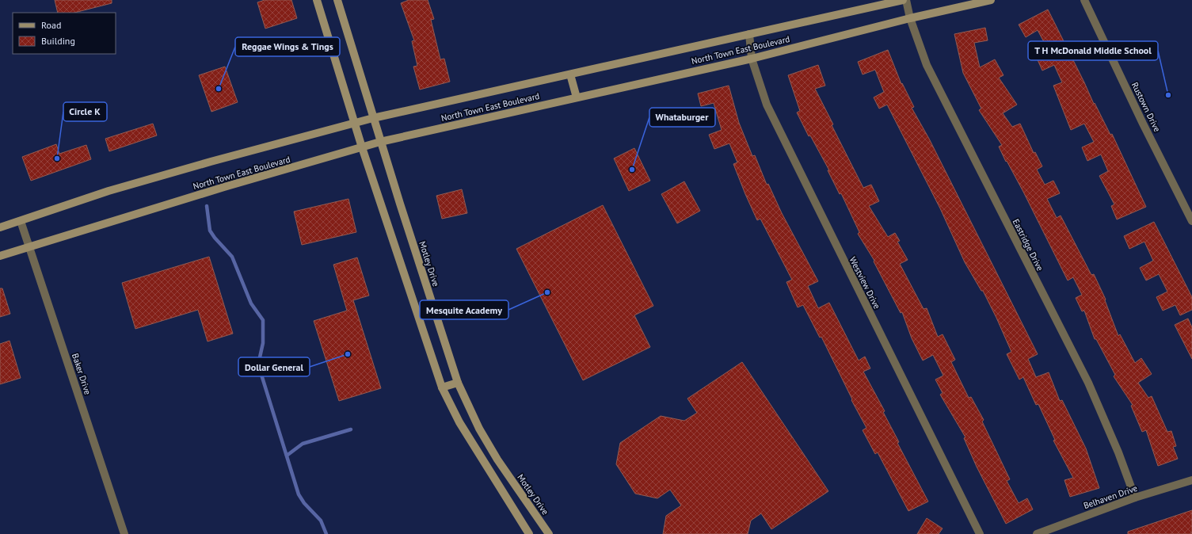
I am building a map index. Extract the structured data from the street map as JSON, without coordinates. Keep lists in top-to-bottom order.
{
  "streets": {
    "main road": ["North Town East Boulevard", "Motley Drive"],
    "street": [
      "Rustown Drive",
      "Eastridge Drive",
      "Westview Drive",
      "Baker Drive",
      "Belhaven Drive"
    ]
  },
  "crossings": [
    ["North Town East Boulevard", "Eastridge Drive"],
    ["North Town East Boulevard", "Motley Drive"],
    ["North Town East Boulevard", "Westview Drive"],
    ["North Town East Boulevard", "Baker Drive"],
    ["Eastridge Drive", "Belhaven Drive"]
  ],
  "places": [
    "Reggae Wings & Tings",
    "T H McDonald Middle School",
    "Circle K",
    "Whataburger",
    "Mesquite Academy",
    "Dollar General"
  ],
  "legend": ["Road", "Building"]
}
